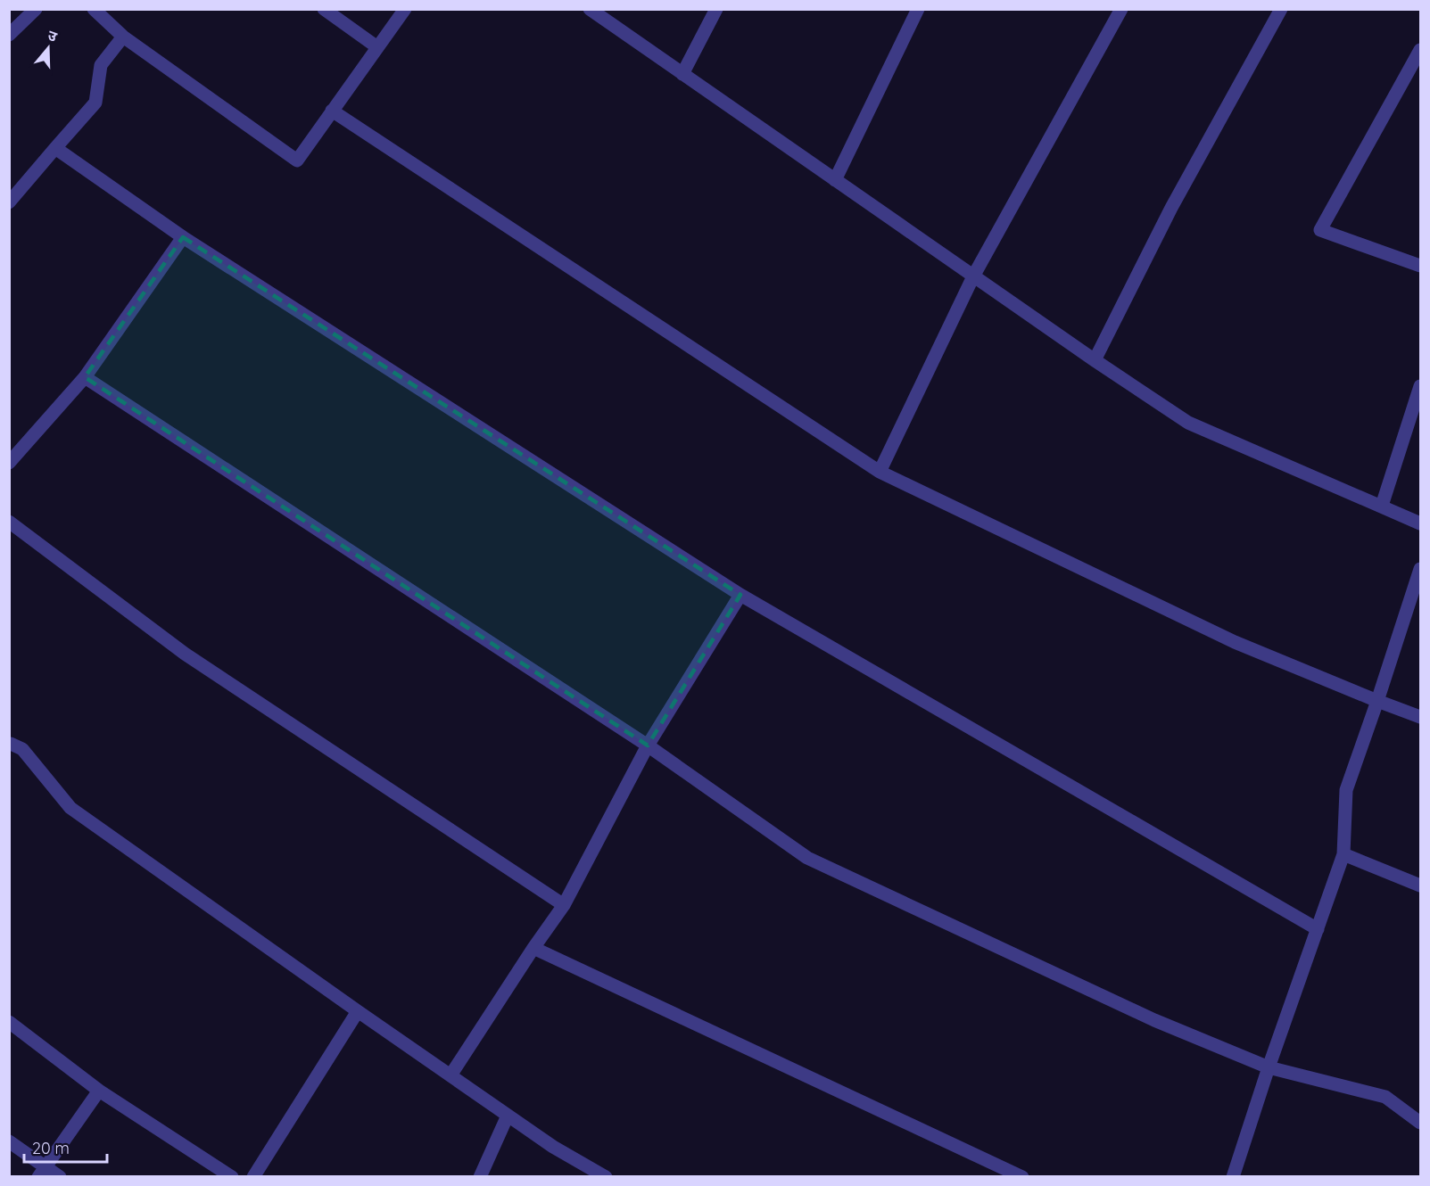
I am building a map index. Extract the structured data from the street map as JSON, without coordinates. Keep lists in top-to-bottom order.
{
  "scale_bar": "20 m",
  "north": "top"
}
